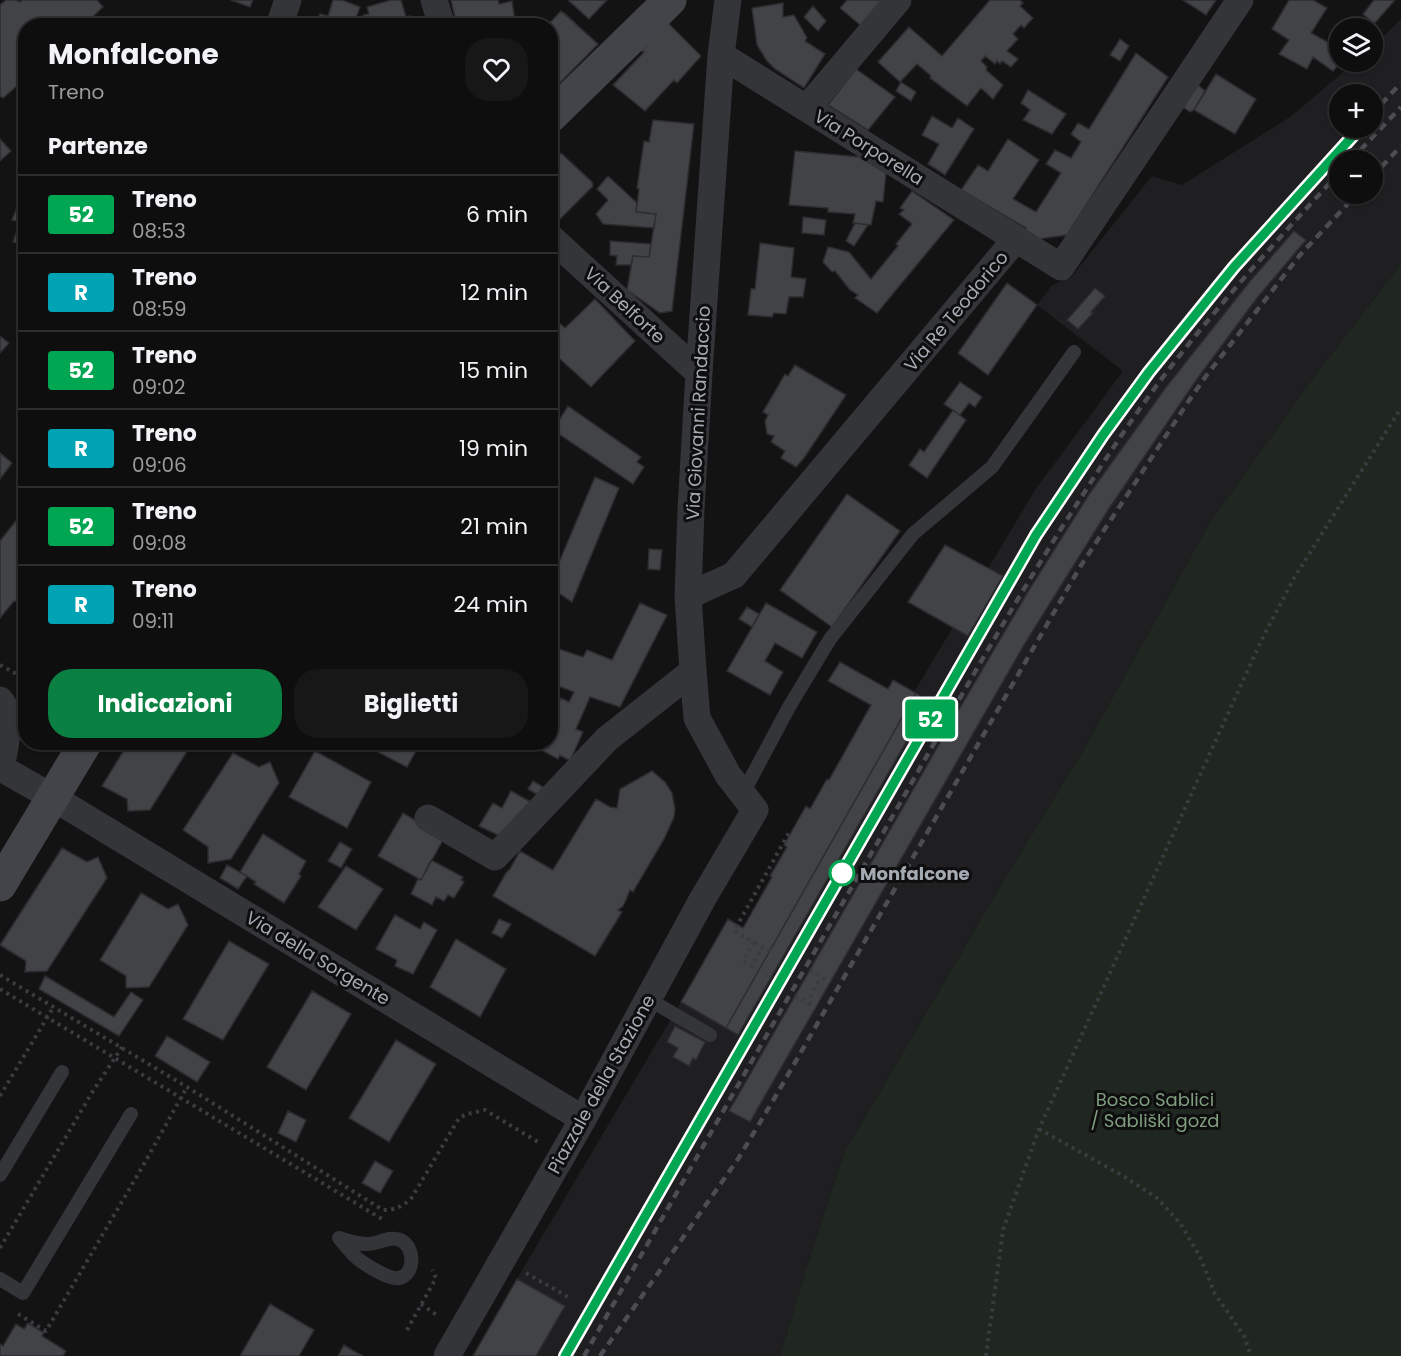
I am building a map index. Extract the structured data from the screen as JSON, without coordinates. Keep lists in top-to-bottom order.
{
  "streets": {
    "street": [
      "Via Porporella",
      "Via Belforte",
      "Via Re Teodorico",
      "Via Giovanni Randaccio",
      "Via della Sorgente",
      "Piazzale della Stazione"
    ]
  },
  "crossings": [
    ["Via Porporella", "Via Re Teodorico"],
    ["Via Porporella", "Via Giovanni Randaccio"],
    ["Via Belforte", "Via Giovanni Randaccio"],
    ["Via Re Teodorico", "Via Giovanni Randaccio"],
    ["Via Giovanni Randaccio", "Piazzale della Stazione"],
    ["Via della Sorgente", "Piazzale della Stazione"]
  ],
  "parks": ["Bosco Sablici / Sabliški gozd"],
  "places": ["Monfalcone"],
  "page": {
    "on_map": "52",
    "map_buttons": ["+", "−"],
    "heading": [
      ["Monfalcone", "Treno"],
      "Partenze"
    ],
    "list": [
      {
        "mark": "52",
        "name": "Treno",
        "note": "08:53",
        "value": "6 min"
      },
      {
        "mark": "R",
        "name": "Treno",
        "note": "08:59",
        "value": "12 min"
      },
      {
        "mark": "52",
        "name": "Treno",
        "note": "09:02",
        "value": "15 min"
      },
      {
        "mark": "R",
        "name": "Treno",
        "note": "09:06",
        "value": "19 min"
      },
      {
        "mark": "52",
        "name": "Treno",
        "note": "09:08",
        "value": "21 min"
      },
      {
        "mark": "R",
        "name": "Treno",
        "note": "09:11",
        "value": "24 min"
      }
    ],
    "buttons": ["Indicazioni", "Biglietti"]
  }
}
